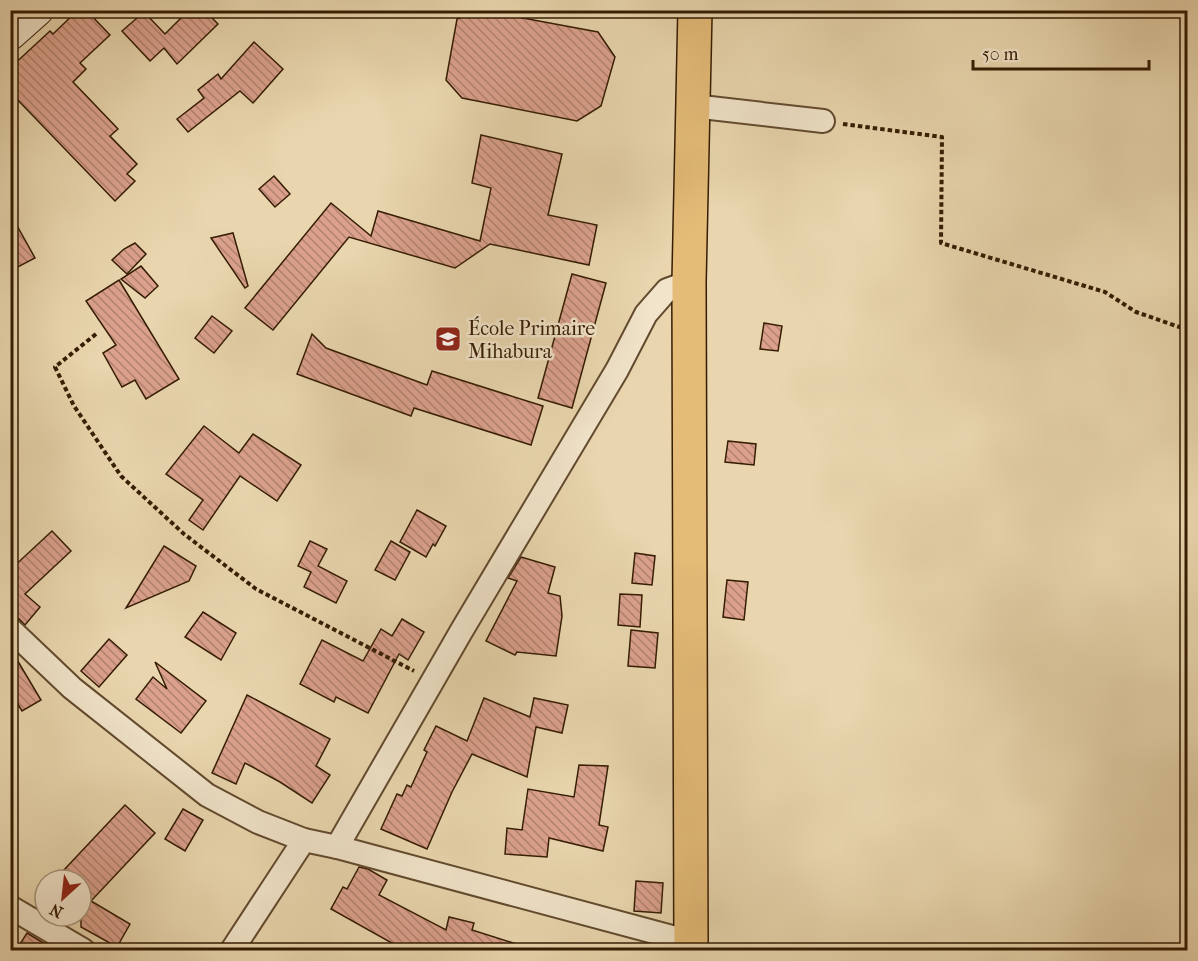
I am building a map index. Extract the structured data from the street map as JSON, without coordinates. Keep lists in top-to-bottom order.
{
  "places": {
    "school or university": ["École Primaire Mihabura"]
  },
  "scale_bar": "50 m",
  "north": "bottom left"
}
